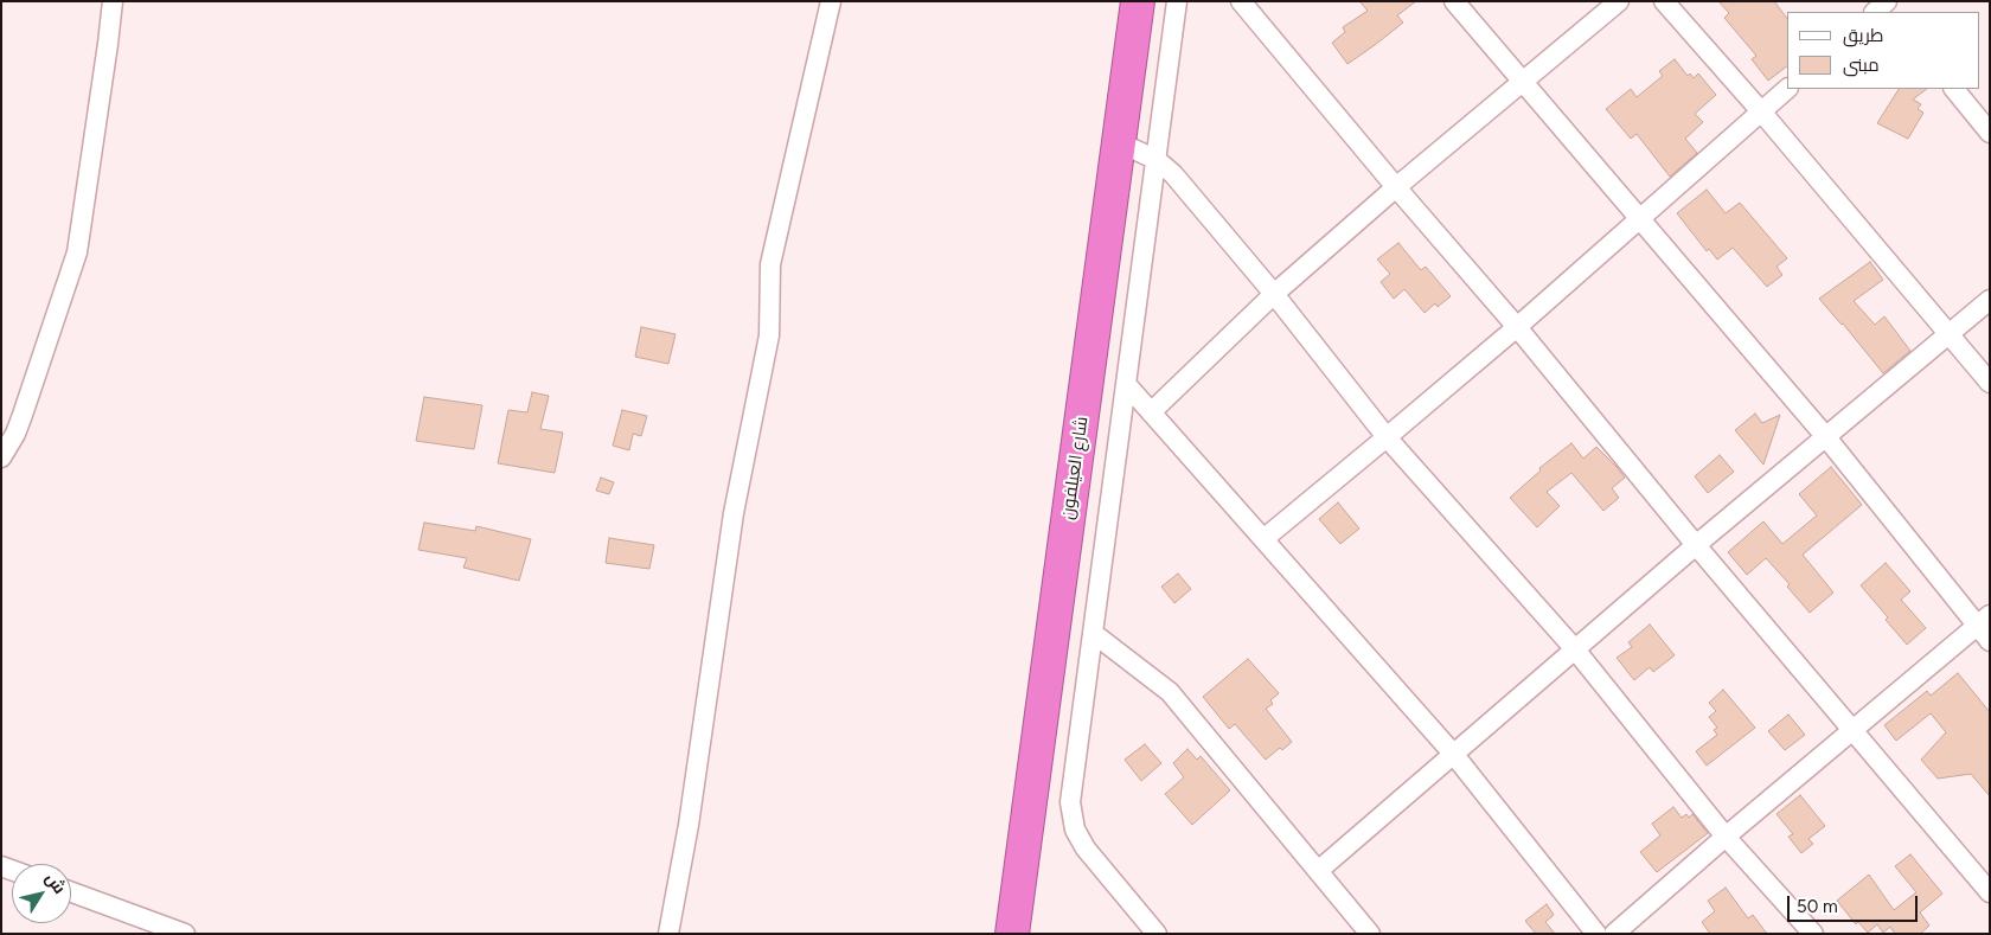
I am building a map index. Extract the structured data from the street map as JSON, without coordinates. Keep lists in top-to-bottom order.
{
  "streets": {
    "highway": ["شارع العيلفون"]
  },
  "legend": ["طريق", "مبنى"],
  "scale_bar": "50 m",
  "north": "top right"
}
